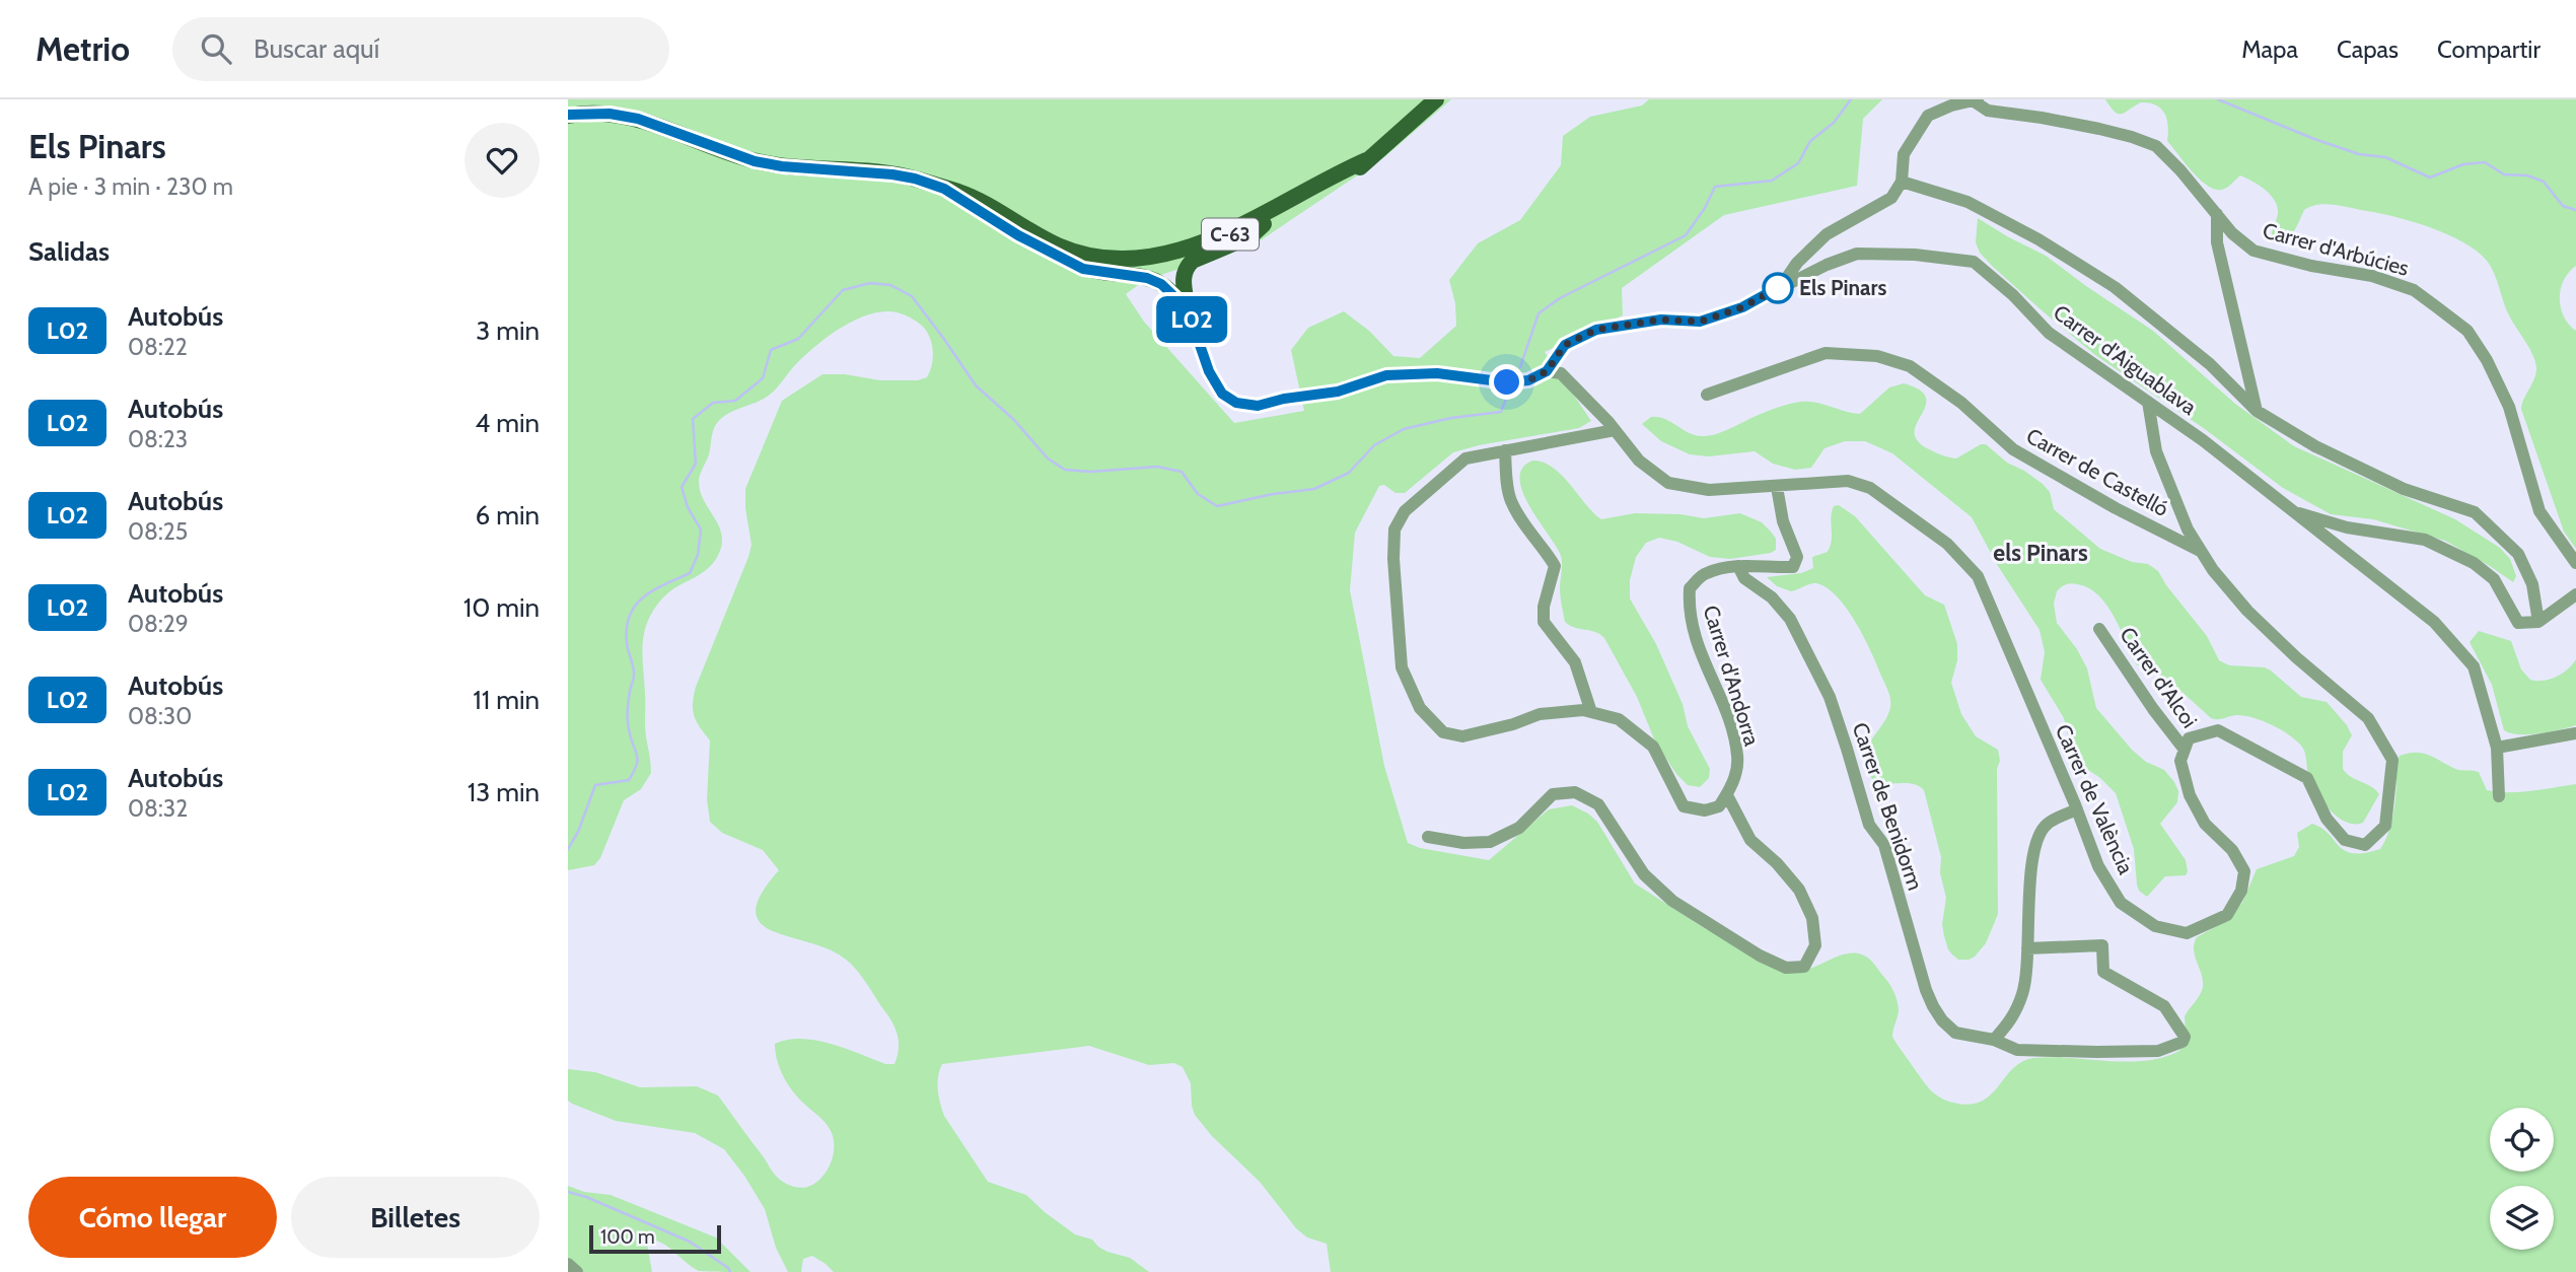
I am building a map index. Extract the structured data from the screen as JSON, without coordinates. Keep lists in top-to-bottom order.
{
  "streets": {
    "main road": ["C-63"],
    "street": [
      "Carrer d'Arbúcies",
      "Carrer d'Aiguablava",
      "Carrer de Castelló",
      "Carrer d'Andorra",
      "Carrer d'Alcoi",
      "Carrer de València",
      "Carrer de Benidorm"
    ]
  },
  "crossings": [
    ["Carrer d'Aiguablava", "Carrer de València"],
    ["Carrer d'Andorra", "Carrer de València"],
    ["Carrer d'Andorra", "Carrer de Benidorm"],
    ["Carrer d'Alcoi", "Carrer de València"]
  ],
  "districts": ["els Pinars"],
  "places": ["Els Pinars"],
  "lines": ["bus line L02"],
  "scale_bar": "100 m",
  "page": {
    "header": "Metrio",
    "search": "Buscar aquí",
    "nav": ["Mapa", "Capas", "Compartir"],
    "heading": [
      ["Els Pinars", "A pie · 3 min · 230 m"],
      "Salidas"
    ],
    "on_map": "L02",
    "list": [
      {
        "mark": "L02",
        "name": "Autobús",
        "note": "08:22",
        "value": "3 min"
      },
      {
        "mark": "L02",
        "name": "Autobús",
        "note": "08:23",
        "value": "4 min"
      },
      {
        "mark": "L02",
        "name": "Autobús",
        "note": "08:25",
        "value": "6 min"
      },
      {
        "mark": "L02",
        "name": "Autobús",
        "note": "08:29",
        "value": "10 min"
      },
      {
        "mark": "L02",
        "name": "Autobús",
        "note": "08:30",
        "value": "11 min"
      },
      {
        "mark": "L02",
        "name": "Autobús",
        "note": "08:32",
        "value": "13 min"
      }
    ],
    "buttons": ["Cómo llegar", "Billetes"],
    "scale": "100 m"
  }
}
